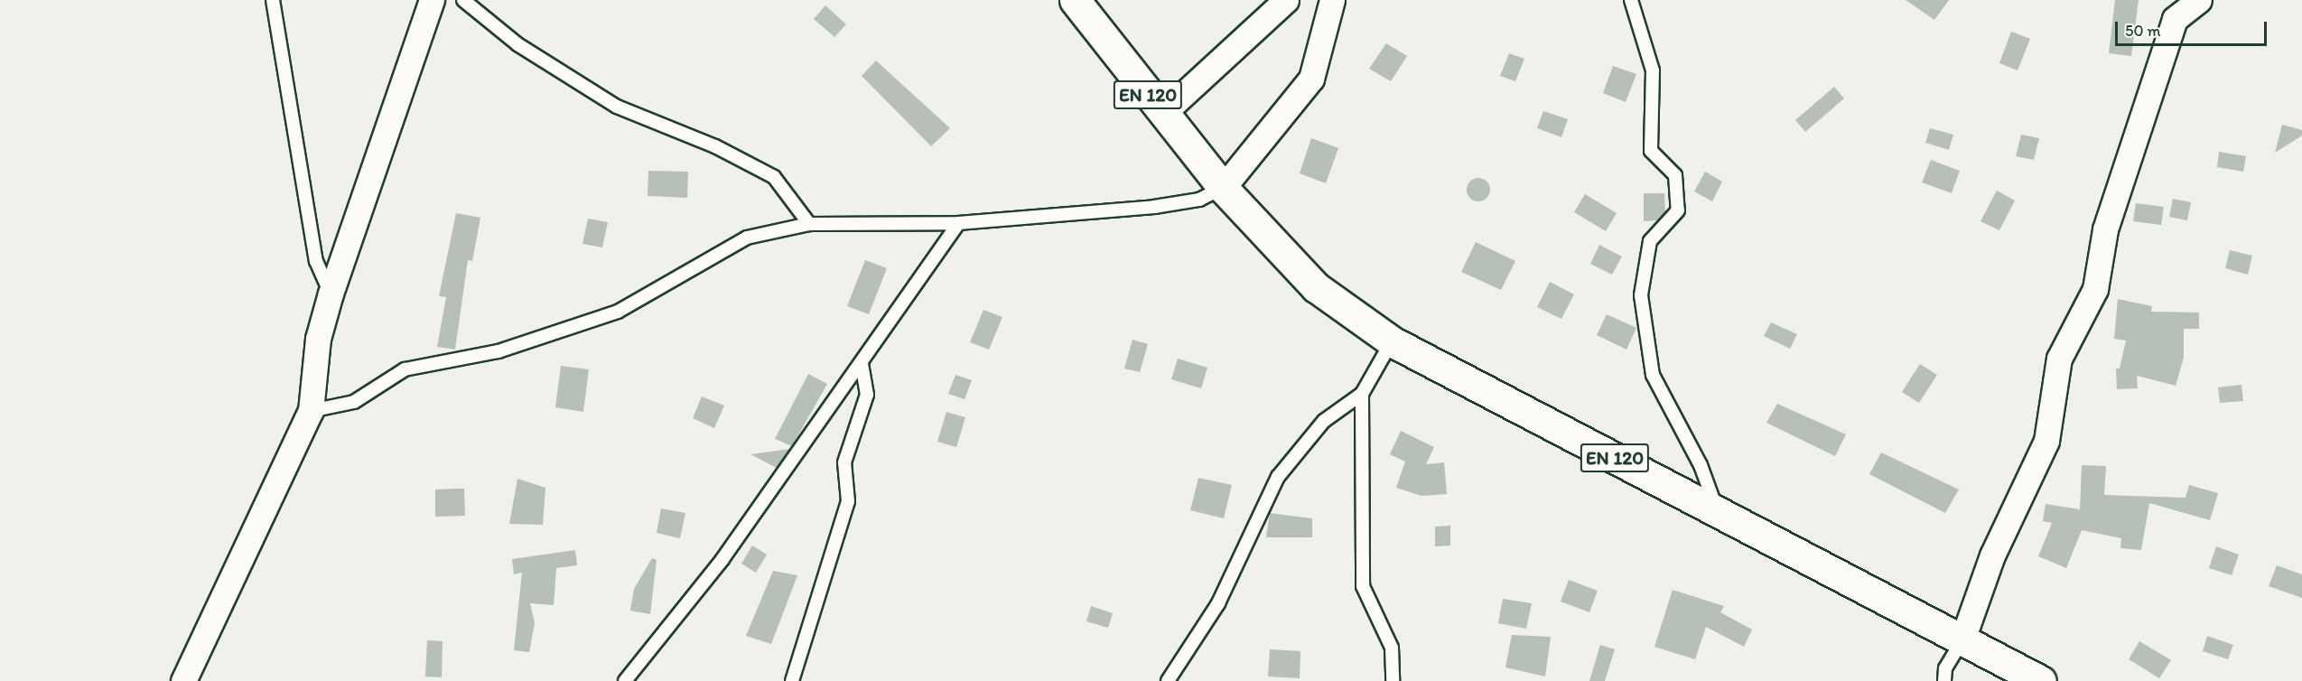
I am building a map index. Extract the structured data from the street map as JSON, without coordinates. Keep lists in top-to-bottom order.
{
  "streets": {
    "main road": ["EN 120"]
  },
  "scale_bar": "50 m"
}
